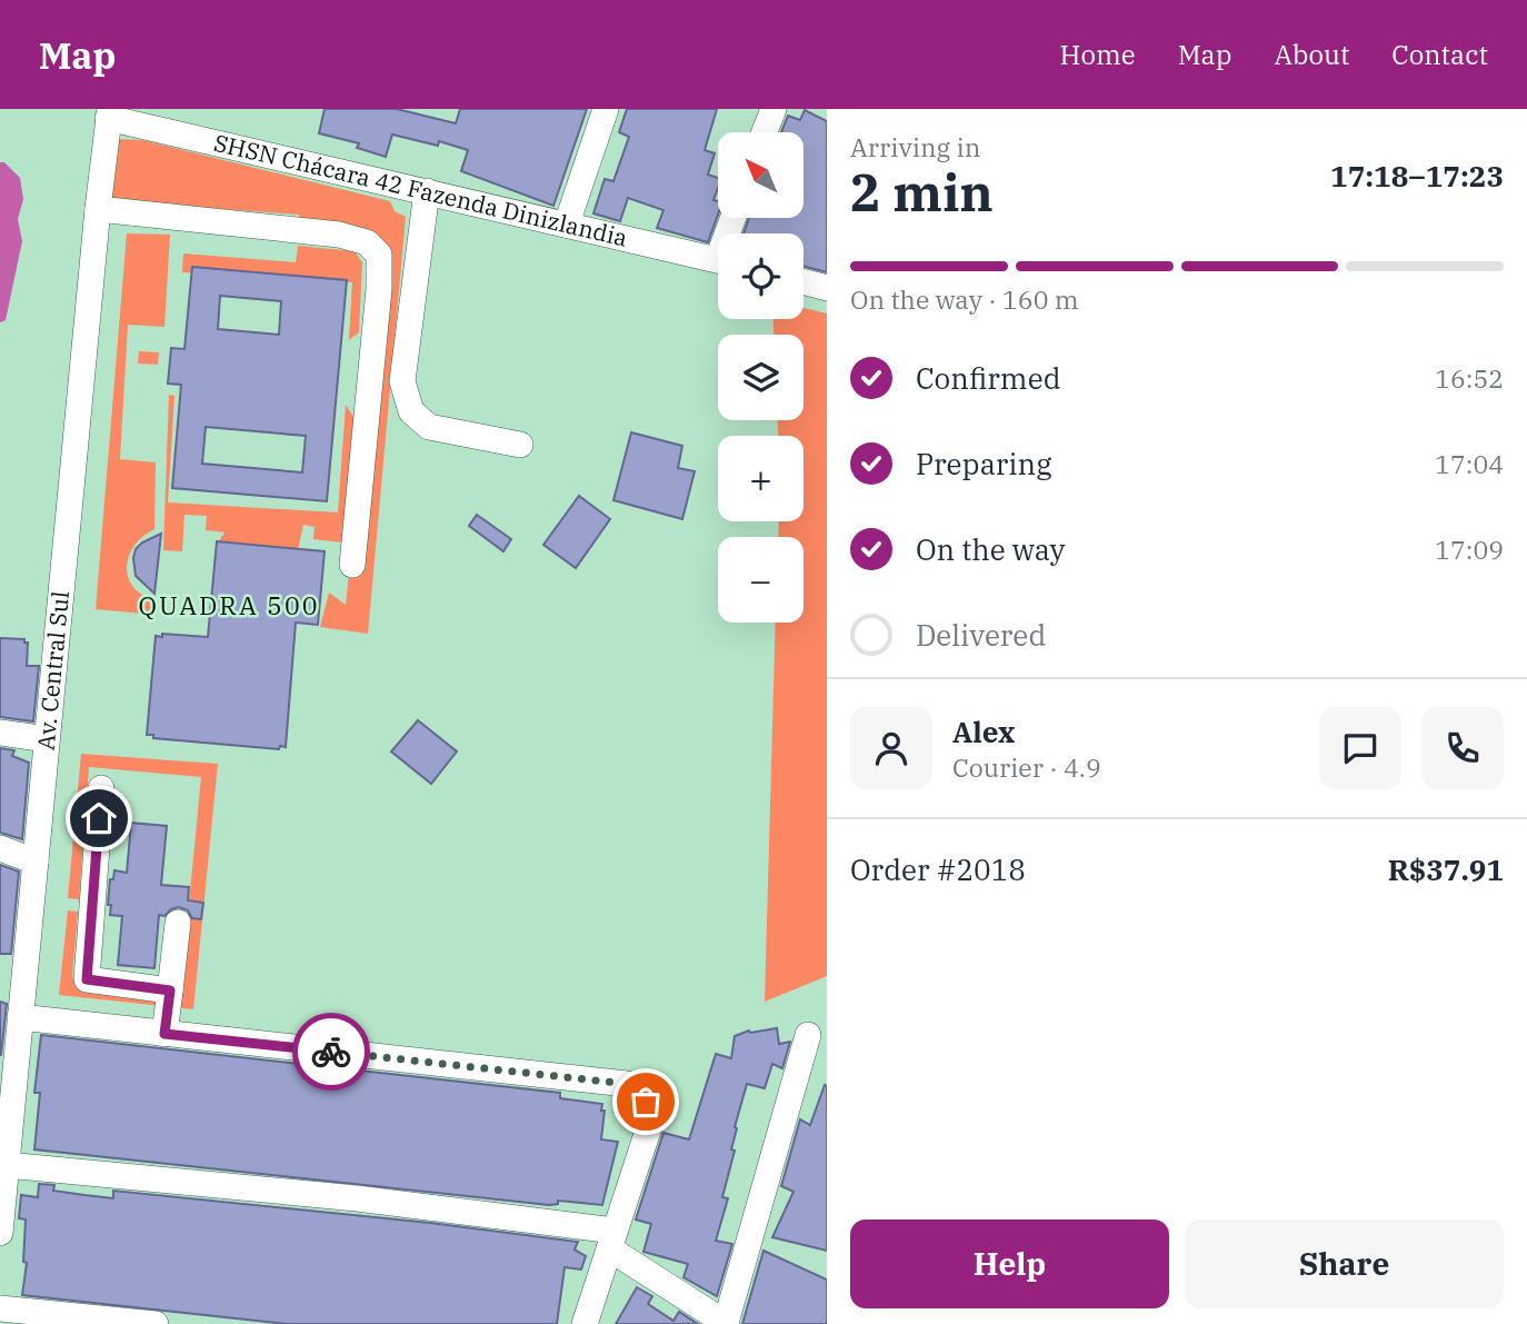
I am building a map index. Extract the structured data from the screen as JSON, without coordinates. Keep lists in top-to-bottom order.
{
  "streets": {
    "street": ["SHSN Chácara 42 Fazenda Dinizlandia", "Av. Central Sul"]
  },
  "crossings": [
    ["SHSN Chácara 42 Fazenda Dinizlandia", "Av. Central Sul"]
  ],
  "districts": ["QUADRA 500"],
  "north": "top left",
  "page": {
    "header": "Map",
    "nav": [
      "Home",
      "Map",
      "About",
      "Contact"
    ],
    "heading": ["2 min", "Arriving in", "17:18–17:23"],
    "panel": [
      "Alex",
      "Courier · 4.9",
      "Order #2018",
      "R$37.91"
    ],
    "map_buttons": ["+", "−"],
    "bar": "On the way · 160 m",
    "list": [
      ["Confirmed", "16:52"],
      ["Preparing", "17:04"],
      ["On the way", "17:09"],
      "Delivered"
    ],
    "buttons": ["Help", "Share"]
  }
}
